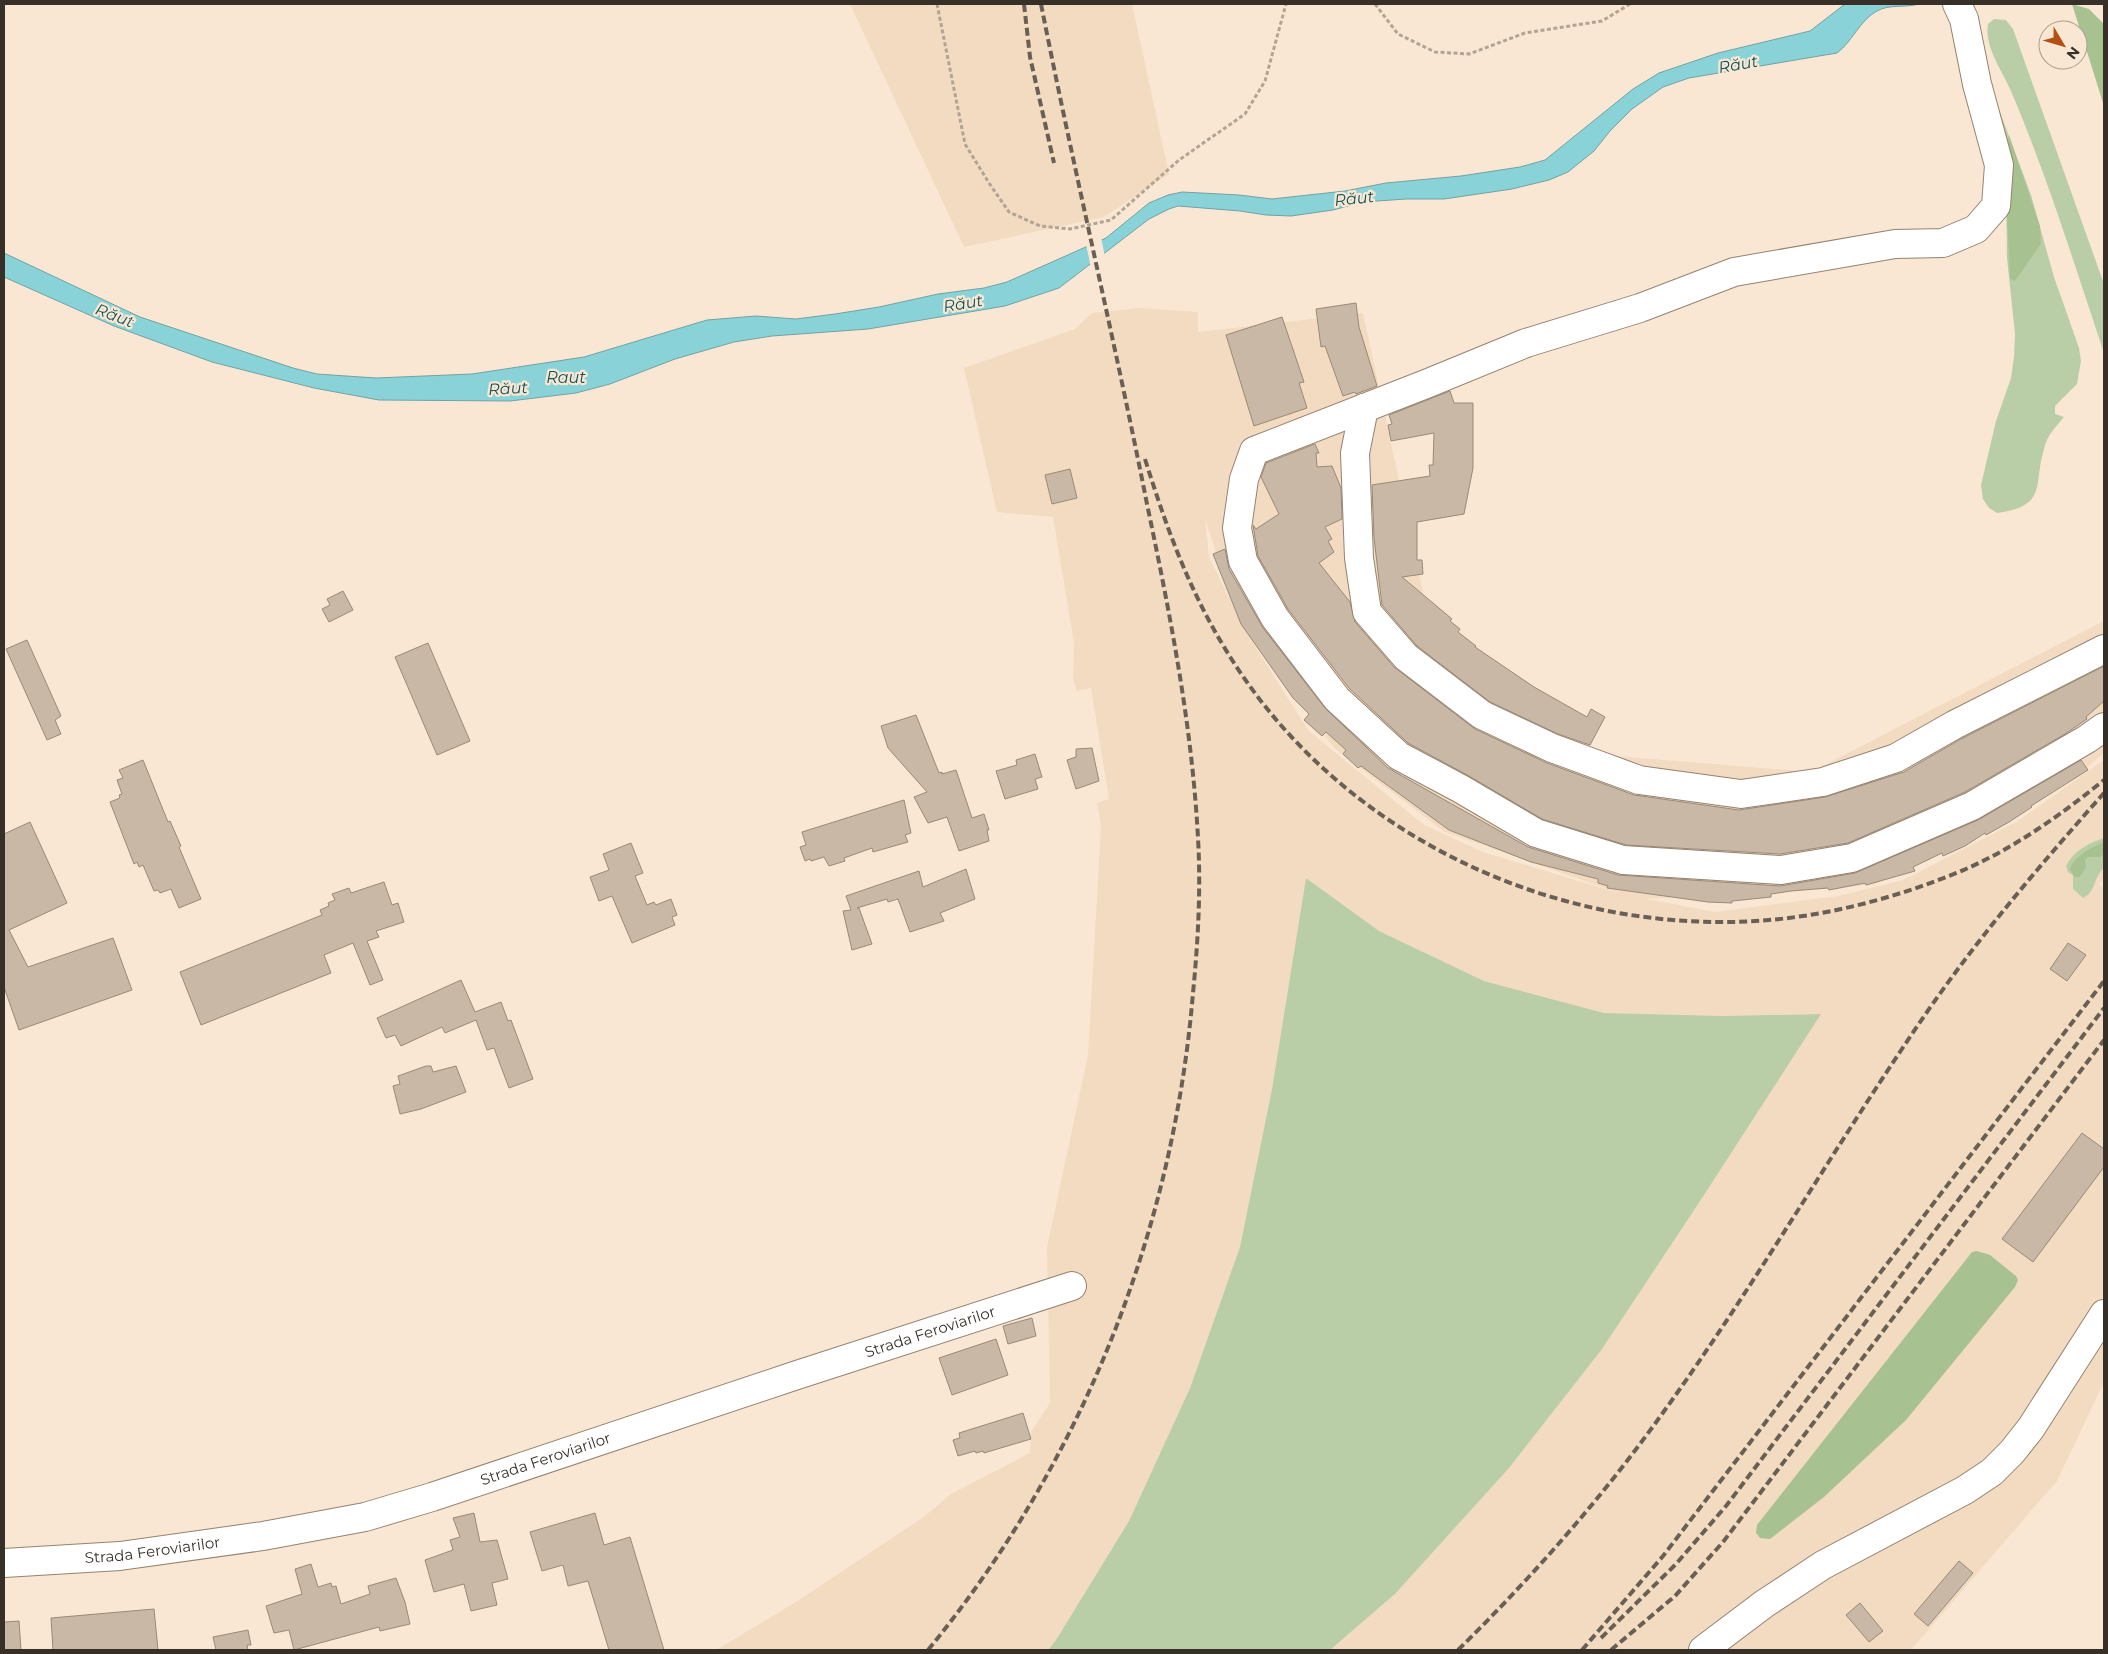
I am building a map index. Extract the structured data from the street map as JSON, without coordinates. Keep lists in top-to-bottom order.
{
  "streets": {
    "street": ["Strada Feroviarilor"]
  },
  "water": ["Răut", "Raut"],
  "north": "bottom right"
}
